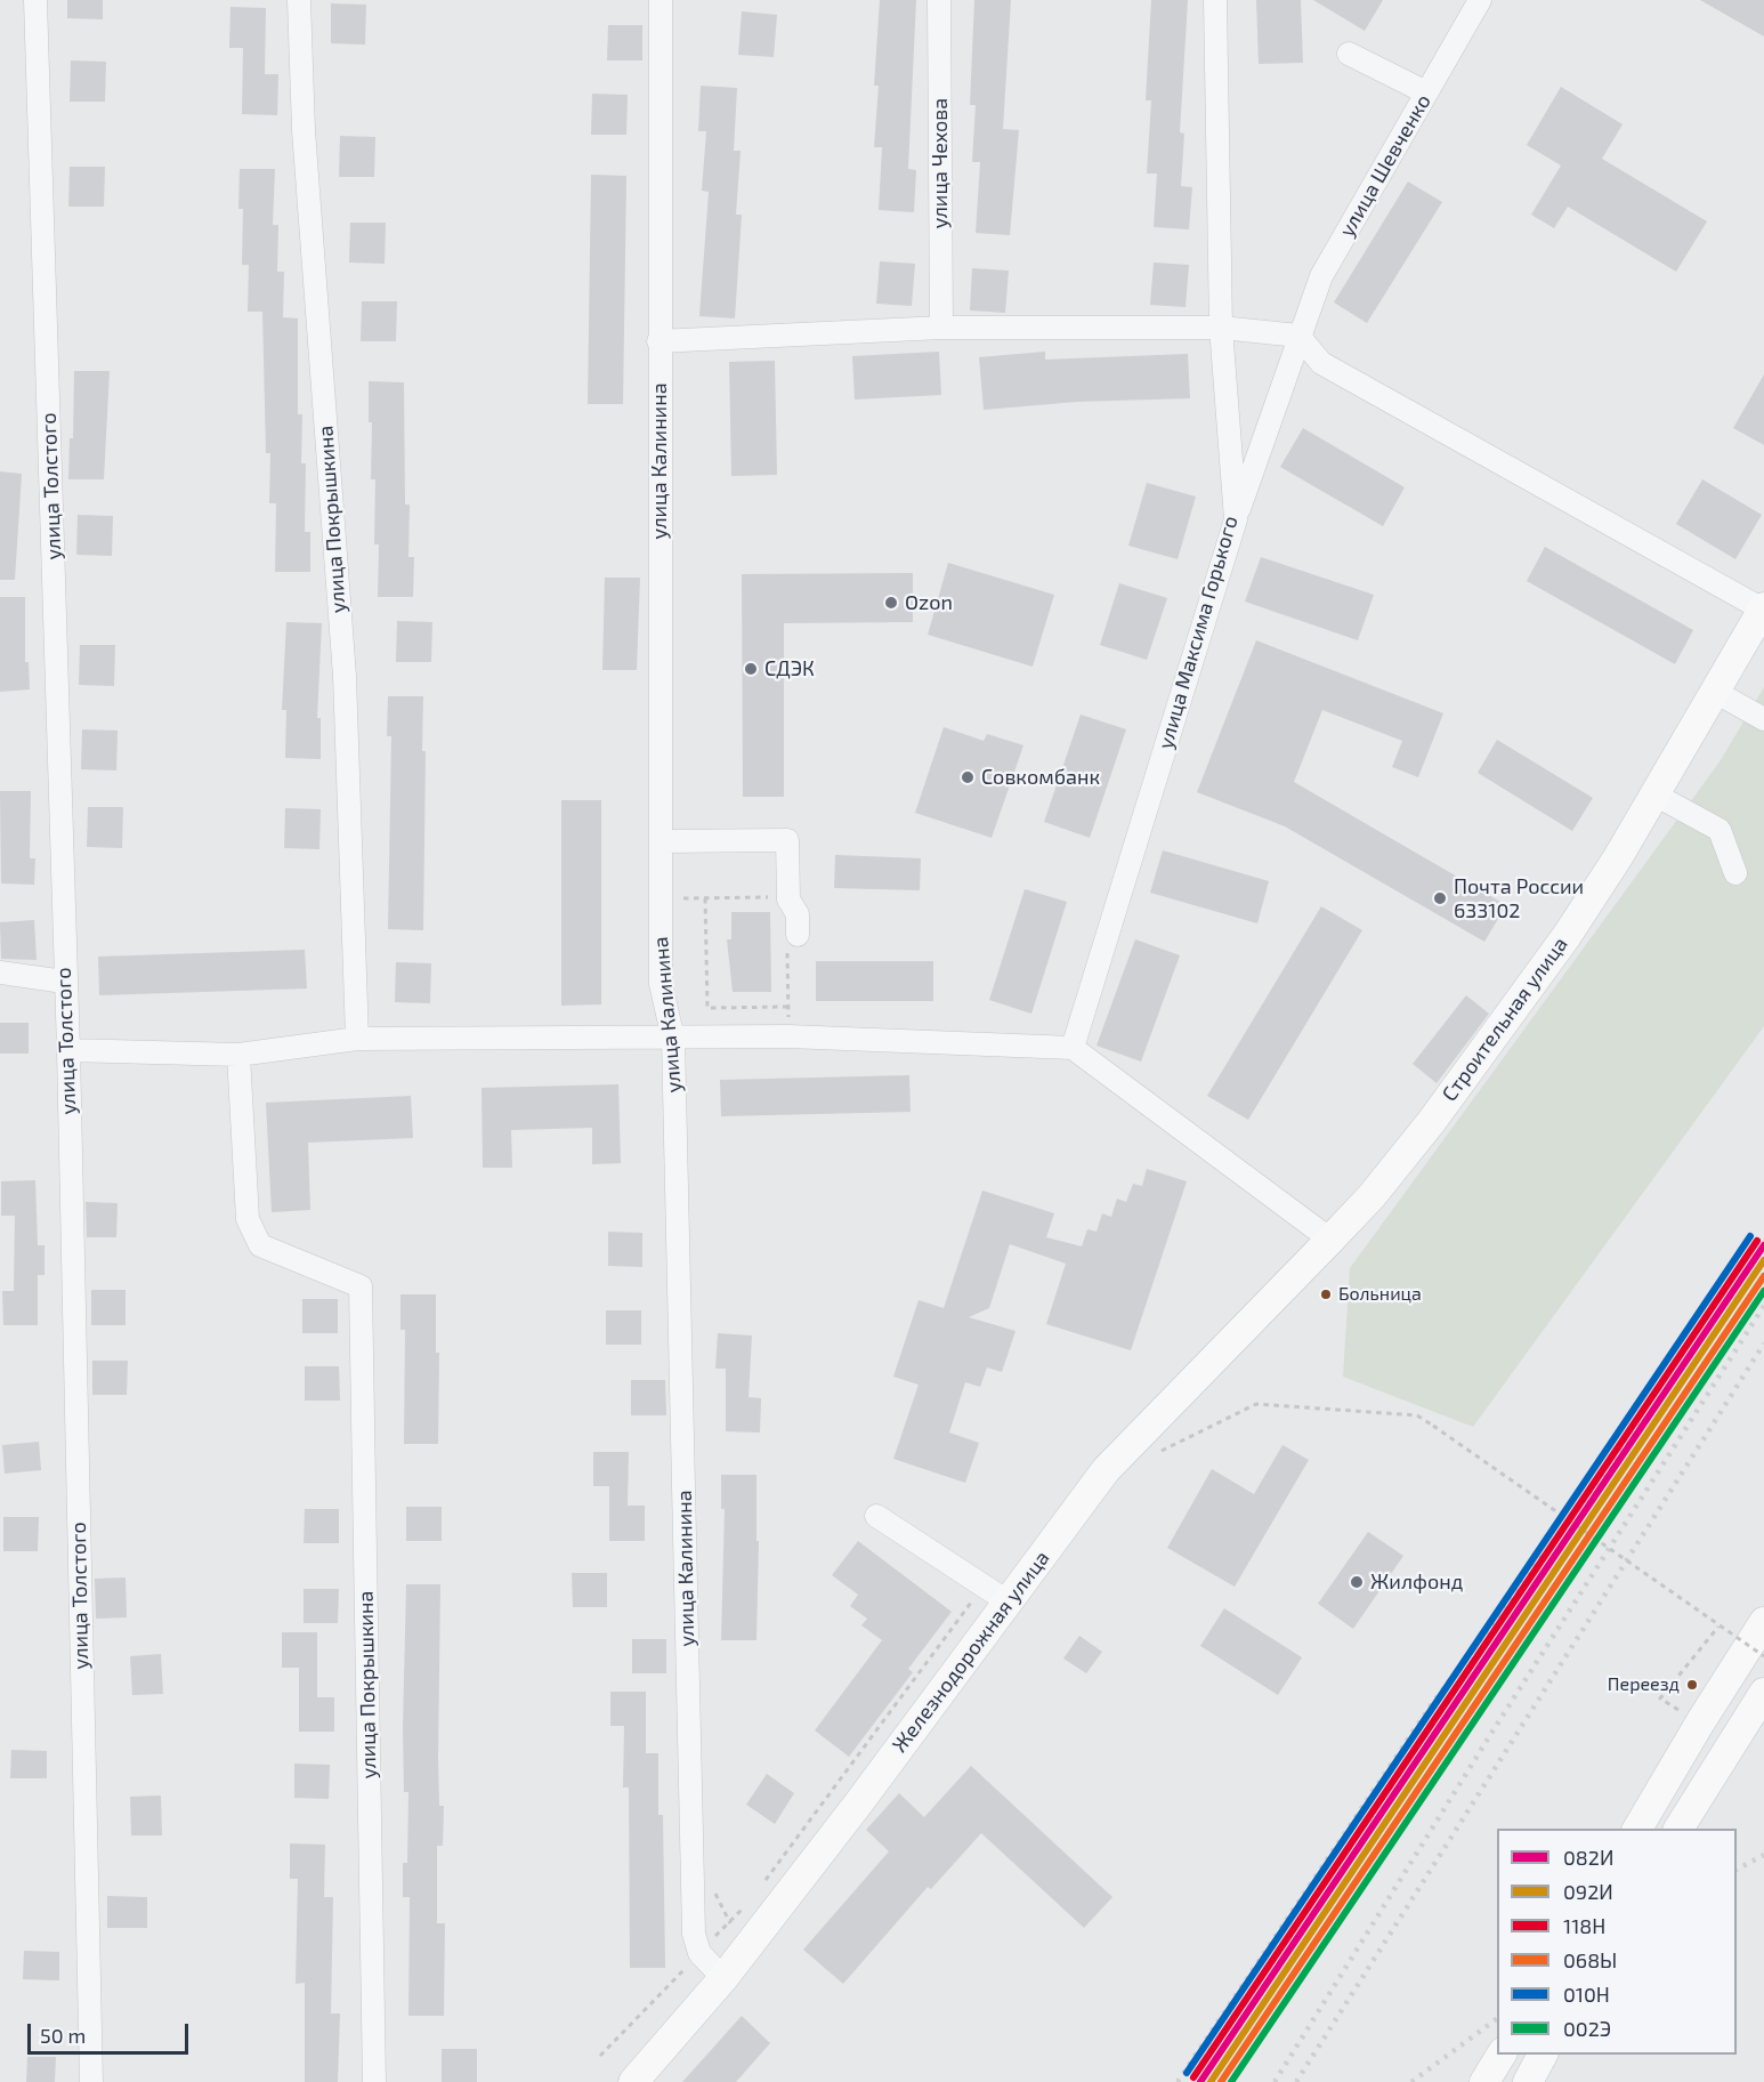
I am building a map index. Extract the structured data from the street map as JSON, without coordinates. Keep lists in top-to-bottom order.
{
  "streets": {
    "main road": ["Строительная улица", "Железнодорожная улица"],
    "street": [
      "улица Чехова",
      "улица Шевченко",
      "улица Калинина",
      "улица Толстого",
      "улица Покрышкина",
      "улица Максима Горького"
    ]
  },
  "crossings": [
    ["улица Шевченко", "улица Максима Горького"],
    ["Строительная улица", "Железнодорожная улица"]
  ],
  "places": [
    "Ozon",
    "СДЭК",
    "Совкомбанк",
    "Почта России 633102",
    "Больница",
    "Жилфонд",
    "Переезд"
  ],
  "lines": [
    "transit line 010Н",
    "transit line 118Н",
    "transit line 082И",
    "transit line 092И",
    "transit line 068Ы",
    "transit line 002Э"
  ],
  "legend": [
    "082И",
    "092И",
    "118Н",
    "068Ы",
    "010Н",
    "002Э"
  ],
  "scale_bar": "50 m"
}
